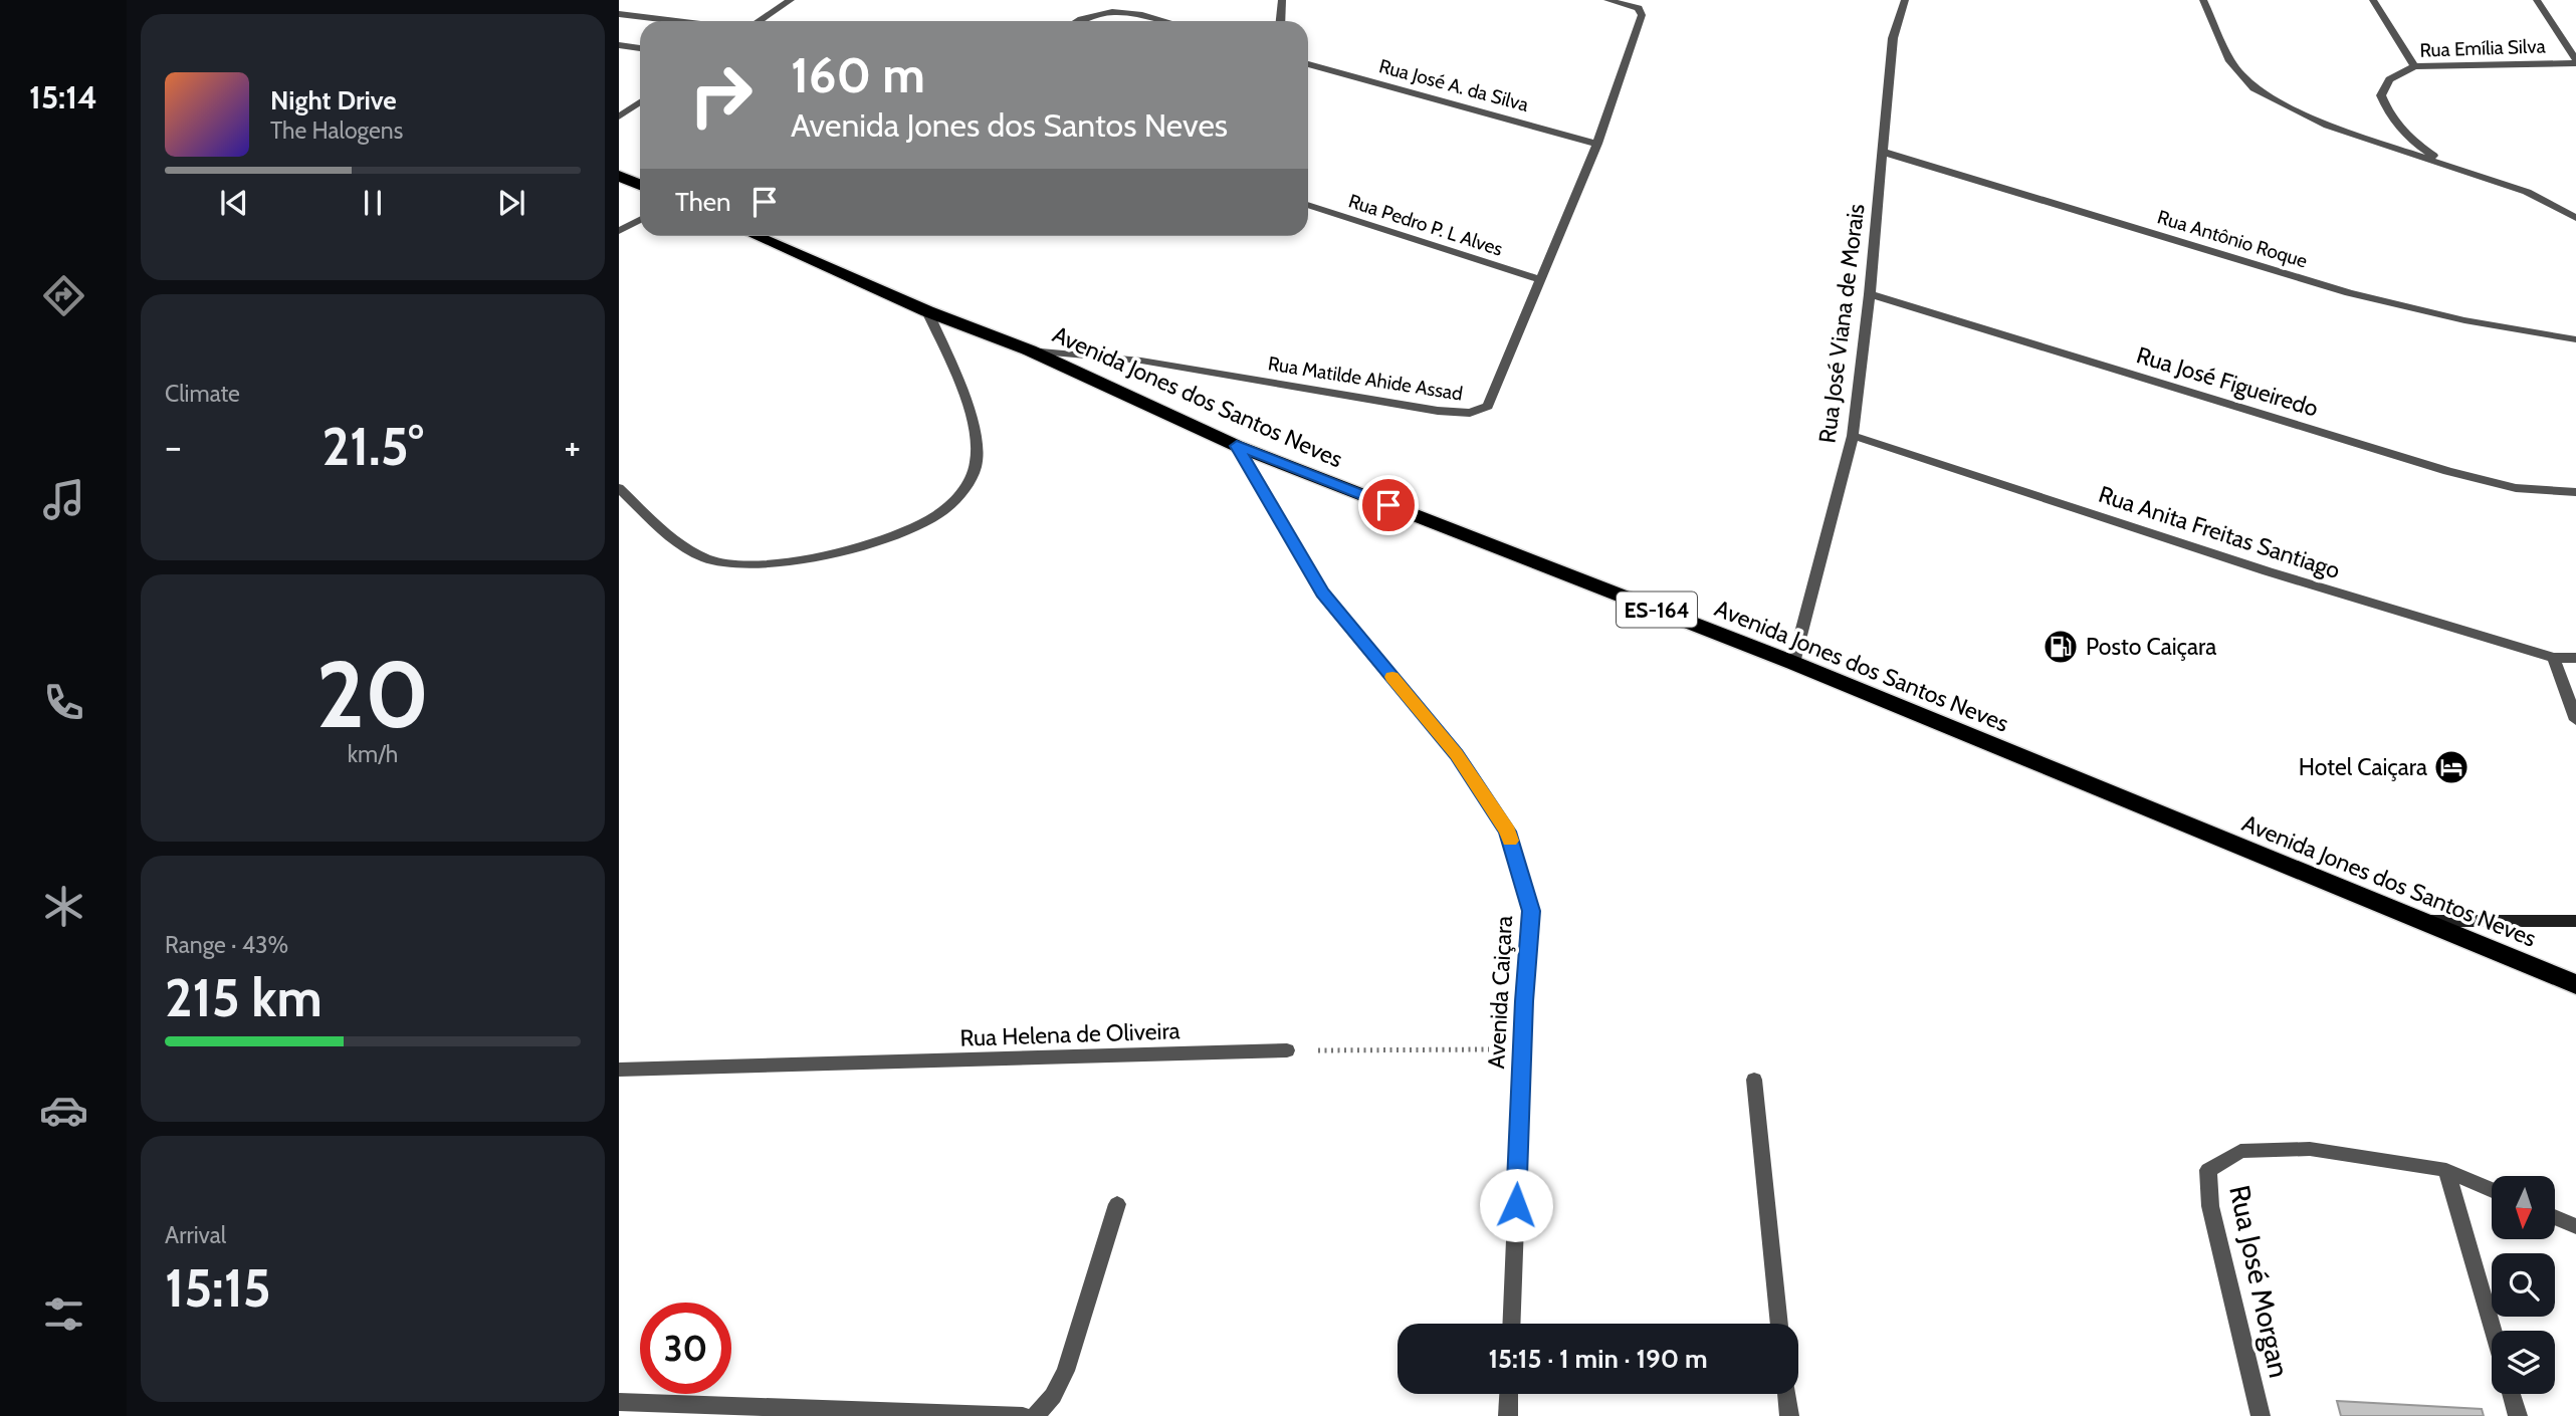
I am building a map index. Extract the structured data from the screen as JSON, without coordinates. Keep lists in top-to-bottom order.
{
  "streets": {
    "highway": ["Avenida Jones dos Santos Neves", "ES-164"],
    "street": [
      "Rua Emília Silva",
      "Rua José A. da Silva",
      "Rua Pedro P. L Alves",
      "Rua Antônio Roque",
      "Rua José Viana de Morais",
      "Rua Matilde Ahide Assad",
      "Rua José Figueiredo",
      "Rua Anita Freitas Santiago",
      "Avenida Caiçara",
      "Rua Helena de Oliveira",
      "Rua José Morgan"
    ]
  },
  "crossings": [
    ["Rua José A. da Silva", "Rua Matilde Ahide Assad"],
    ["Rua Pedro P. L Alves", "Rua Matilde Ahide Assad"],
    ["Rua Antônio Roque", "Rua José Viana de Morais"],
    ["Rua José Viana de Morais", "Rua José Figueiredo"],
    ["Rua José Viana de Morais", "Avenida Jones dos Santos Neves"],
    ["Rua José Viana de Morais", "Rua Anita Freitas Santiago"],
    ["Rua Matilde Ahide Assad", "Avenida Jones dos Santos Neves"],
    ["Avenida Jones dos Santos Neves", "Avenida Caiçara"]
  ],
  "places": {
    "fuel station": ["Posto Caiçara"],
    "hotel": ["Hotel Caiçara"]
  },
  "north": "bottom",
  "page": {
    "tabs": "15:14",
    "turn": ["160 m", "Avenida Jones dos Santos Neves"],
    "song": ["Night Drive", "The Halogens"],
    "then": "Then",
    "tile": [
      "Climate",
      ["20", "km/h"],
      ["Range · 43%", "215 km"],
      ["Arrival", "15:15"]
    ],
    "heat": ["−", "21.5°", "+"],
    "limit": "30",
    "trip": "15:15 · 1 min · 190 m"
  }
}
